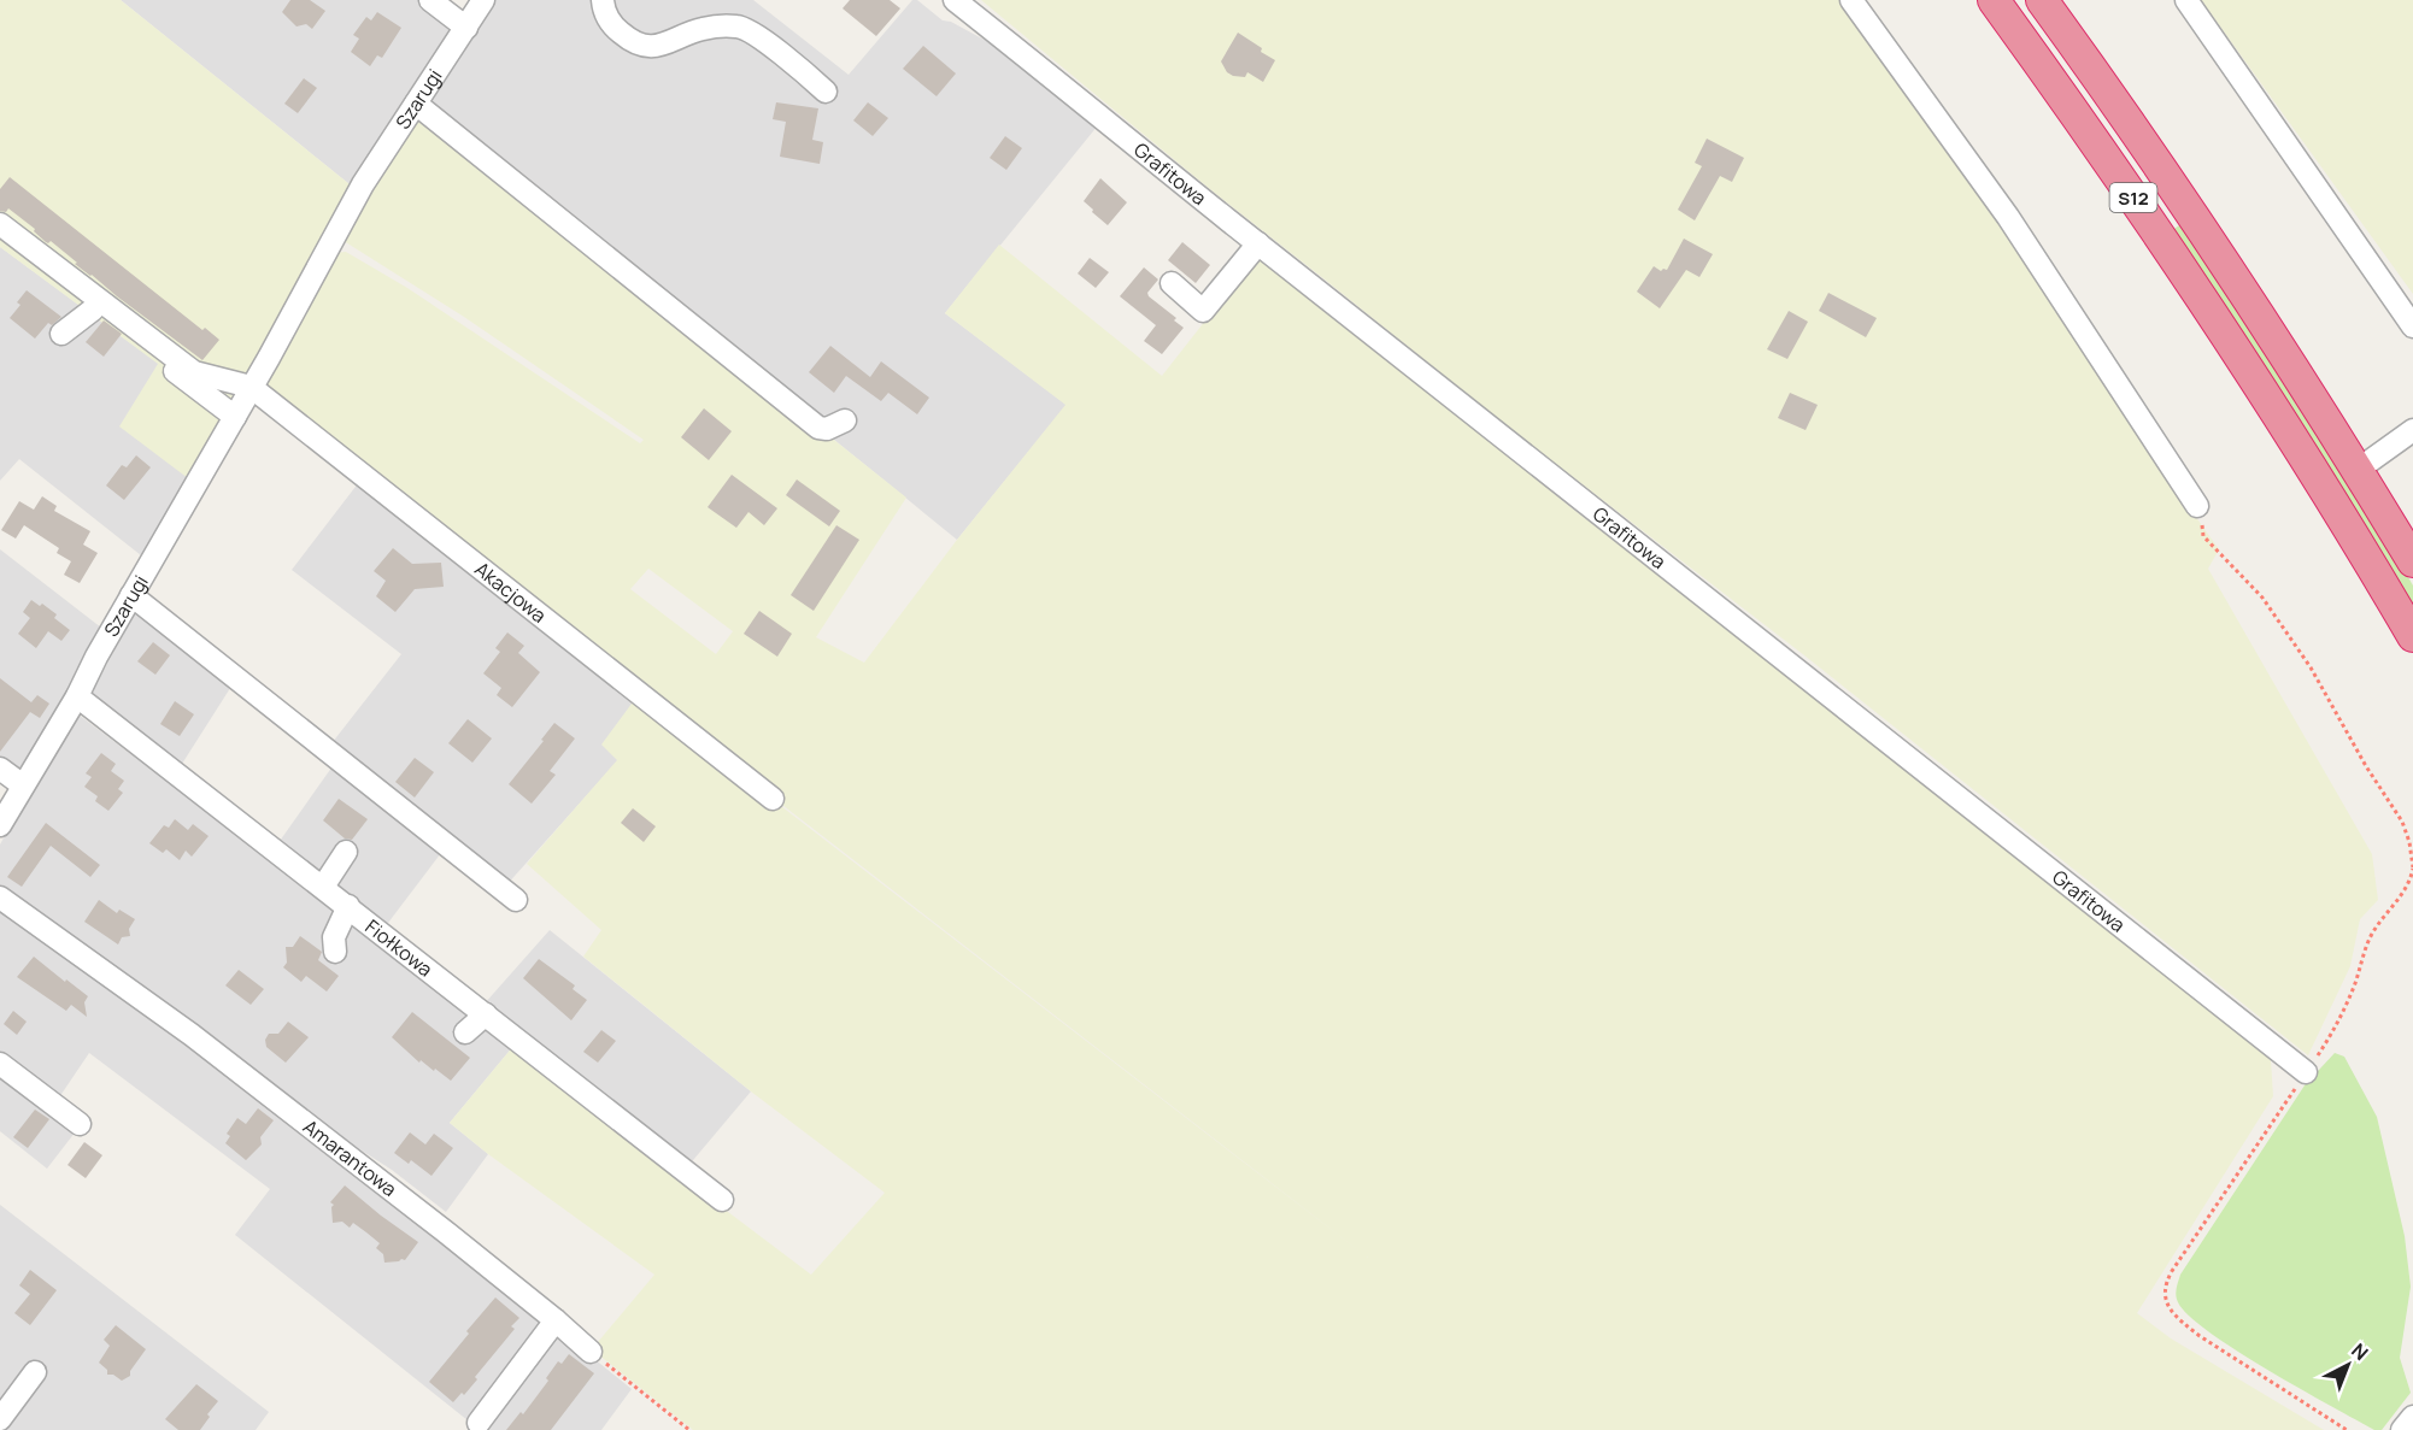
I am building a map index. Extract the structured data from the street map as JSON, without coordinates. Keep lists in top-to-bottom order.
{
  "streets": {
    "highway": ["S12"],
    "street": [
      "Szarugi",
      "Grafitowa",
      "Akacjowa",
      "Fiołkowa",
      "Amarantowa"
    ]
  },
  "crossings": [
    ["Szarugi", "Akacjowa"],
    ["Szarugi", "Fiołkowa"]
  ],
  "north": "top right"
}
